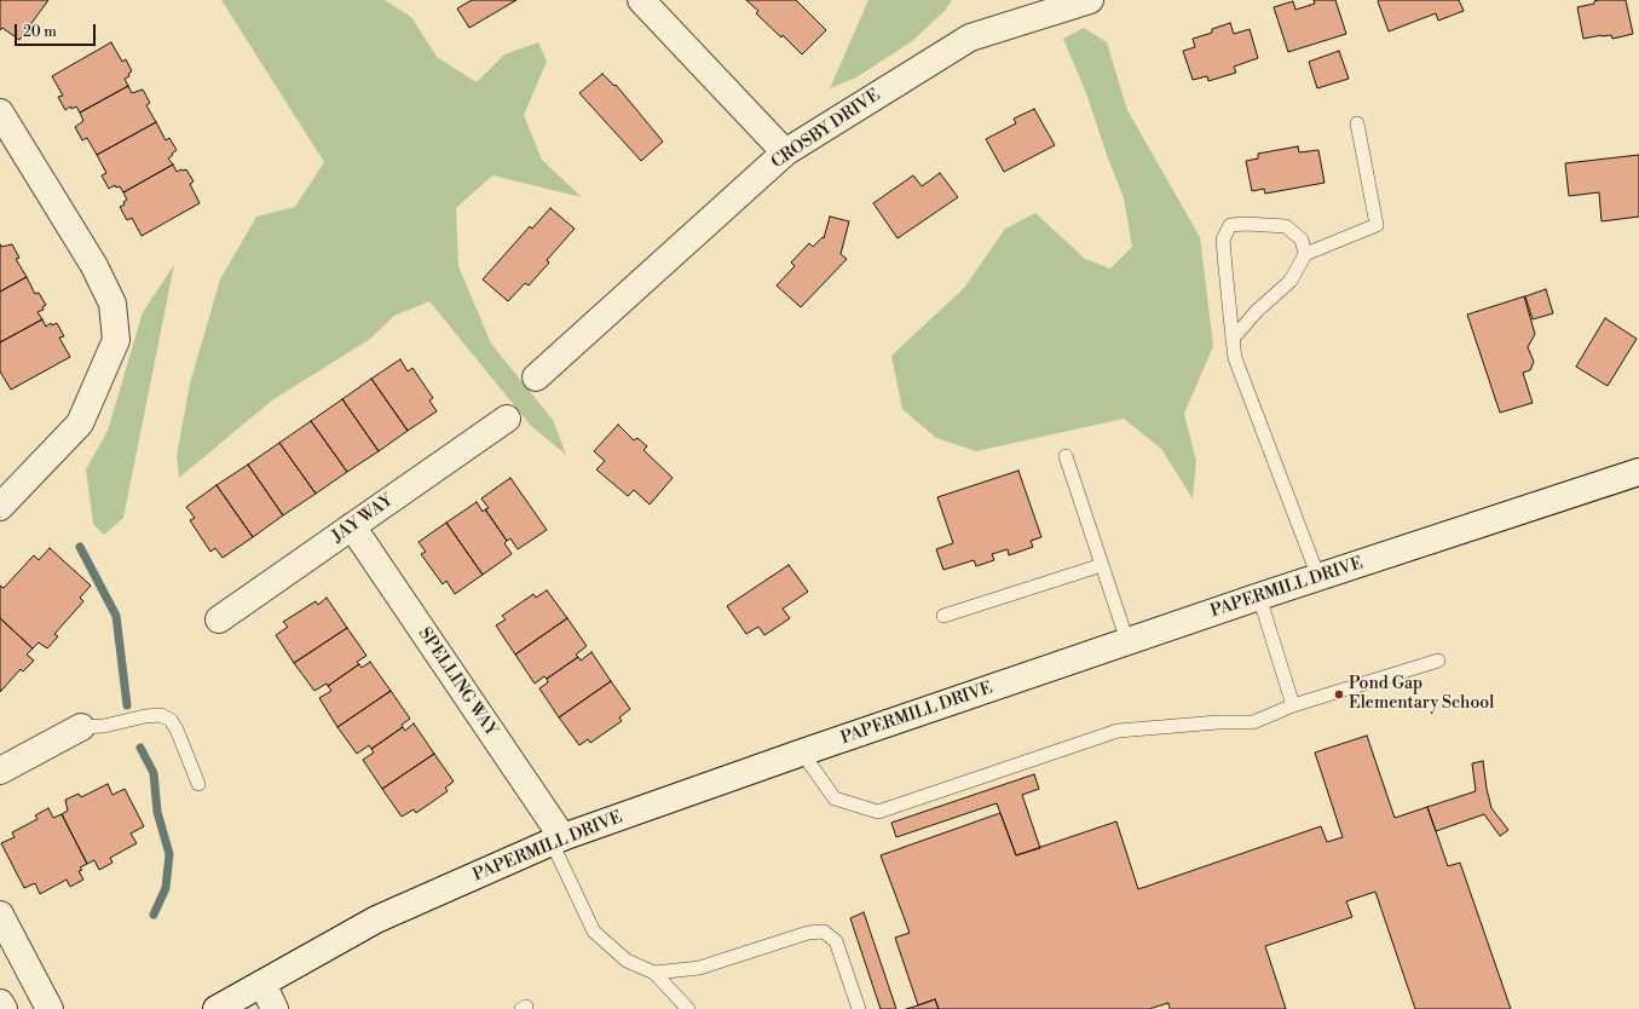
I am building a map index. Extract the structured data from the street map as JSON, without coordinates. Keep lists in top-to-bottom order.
{
  "streets": {
    "street": [
      "CROSBY DRIVE",
      "JAY WAY",
      "PAPERMILL DRIVE",
      "SPELLING WAY"
    ]
  },
  "crossings": [
    ["JAY WAY", "SPELLING WAY"],
    ["PAPERMILL DRIVE", "SPELLING WAY"]
  ],
  "places": ["Pond Gap Elementary School"],
  "scale_bar": "20 m"
}
